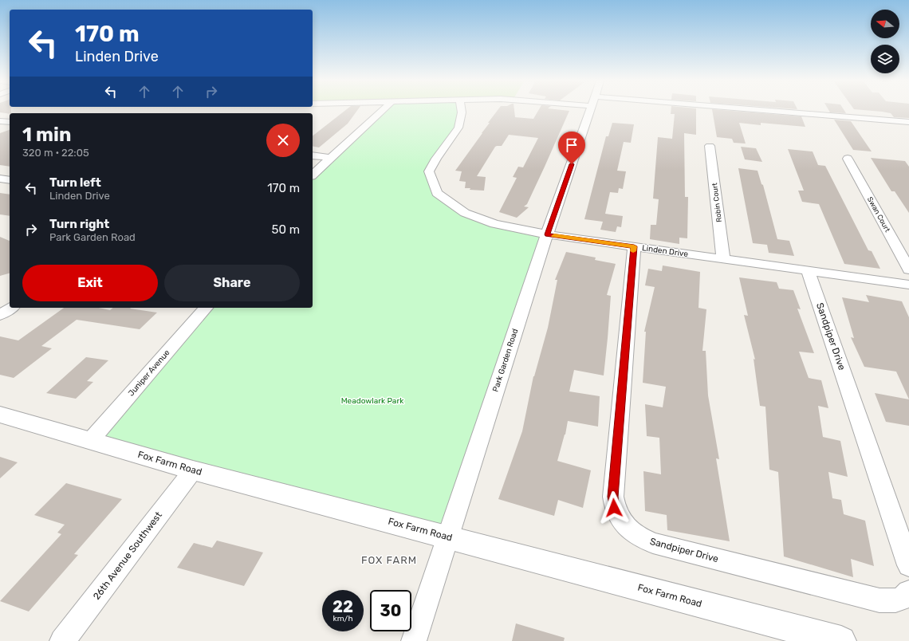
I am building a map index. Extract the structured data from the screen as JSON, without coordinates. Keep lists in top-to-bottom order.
{
  "streets": {
    "street": [
      "Robin Court",
      "Swan Court",
      "Linden Drive",
      "Sandpiper Drive",
      "Park Garden Road",
      "Juniper Avenue",
      "Fox Farm Road",
      "26th Avenue Southwest"
    ]
  },
  "crossings": [
    ["Robin Court", "Linden Drive"],
    ["Linden Drive", "Sandpiper Drive"],
    ["Linden Drive", "Park Garden Road"],
    ["Park Garden Road", "Fox Farm Road"],
    ["Juniper Avenue", "Fox Farm Road"],
    ["Fox Farm Road", "26th Avenue Southwest"]
  ],
  "districts": ["FOX FARM"],
  "parks": ["Meadowlark Park"],
  "north": "left",
  "page": {
    "turn": ["170 m", "Linden Drive"],
    "heading": ["1 min", "320 m · 22:05"],
    "list": [
      {
        "name": "Turn left",
        "note": "Linden Drive",
        "value": "170 m"
      },
      {
        "name": "Turn right",
        "note": "Park Garden Road",
        "value": "50 m"
      }
    ],
    "buttons": ["Exit", "Share"],
    "speed": "22 km/h",
    "limit": "30"
  }
}
